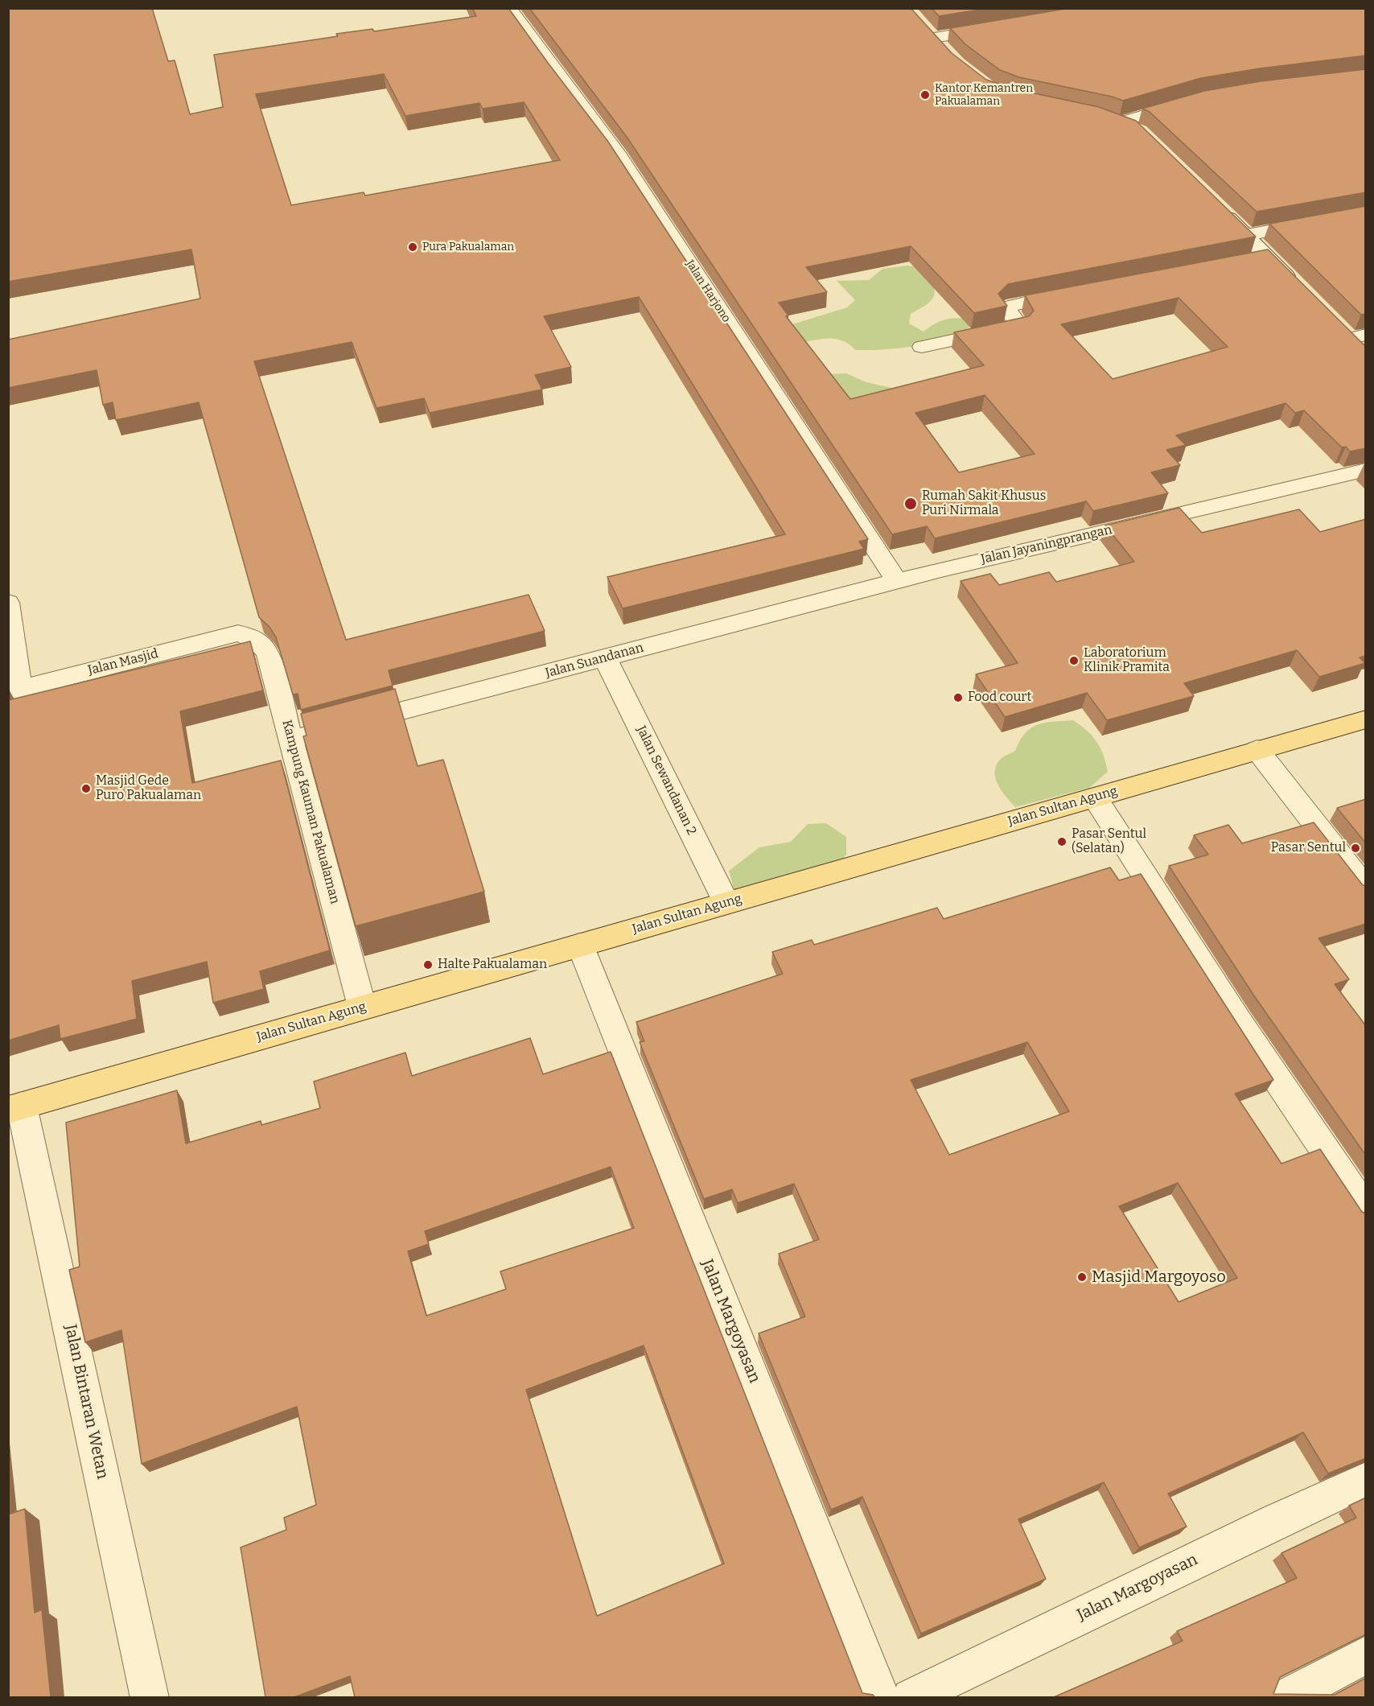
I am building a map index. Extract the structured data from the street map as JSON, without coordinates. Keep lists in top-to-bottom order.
{
  "streets": {
    "main road": ["Jalan Sultan Agung"],
    "street": [
      "Jalan Harjono",
      "Jalan Jayaningprangan",
      "Jalan Suandanan",
      "Jalan Masjid",
      "Jalan Sewandanan 2",
      "Kampung Kauman Pakualaman",
      "Jalan Margoyasan",
      "Jalan Bintaran Wetan"
    ]
  },
  "crossings": [
    ["Jalan Harjono", "Jalan Jayaningprangan"],
    ["Jalan Harjono", "Jalan Suandanan"],
    ["Jalan Jayaningprangan", "Jalan Suandanan"],
    ["Jalan Suandanan", "Jalan Sewandanan 2"],
    ["Jalan Suandanan", "Kampung Kauman Pakualaman"],
    ["Jalan Masjid", "Kampung Kauman Pakualaman"],
    ["Jalan Sewandanan 2", "Jalan Sultan Agung"],
    ["Jalan Sultan Agung", "Kampung Kauman Pakualaman"],
    ["Jalan Sultan Agung", "Jalan Margoyasan"],
    ["Jalan Sultan Agung", "Jalan Bintaran Wetan"]
  ],
  "places": [
    "Kantor Kemantren Pakualaman",
    "Pura Pakualaman",
    "Rumah Sakit Khusus Puri Nirmala",
    "Laboratorium Klinik Pramita",
    "Food court",
    "Masjid Gede Puro Pakualaman",
    "Pasar Sentul (Selatan)",
    "Pasar Sentul",
    "Halte Pakualaman",
    "Masjid Margoyoso"
  ]
}
